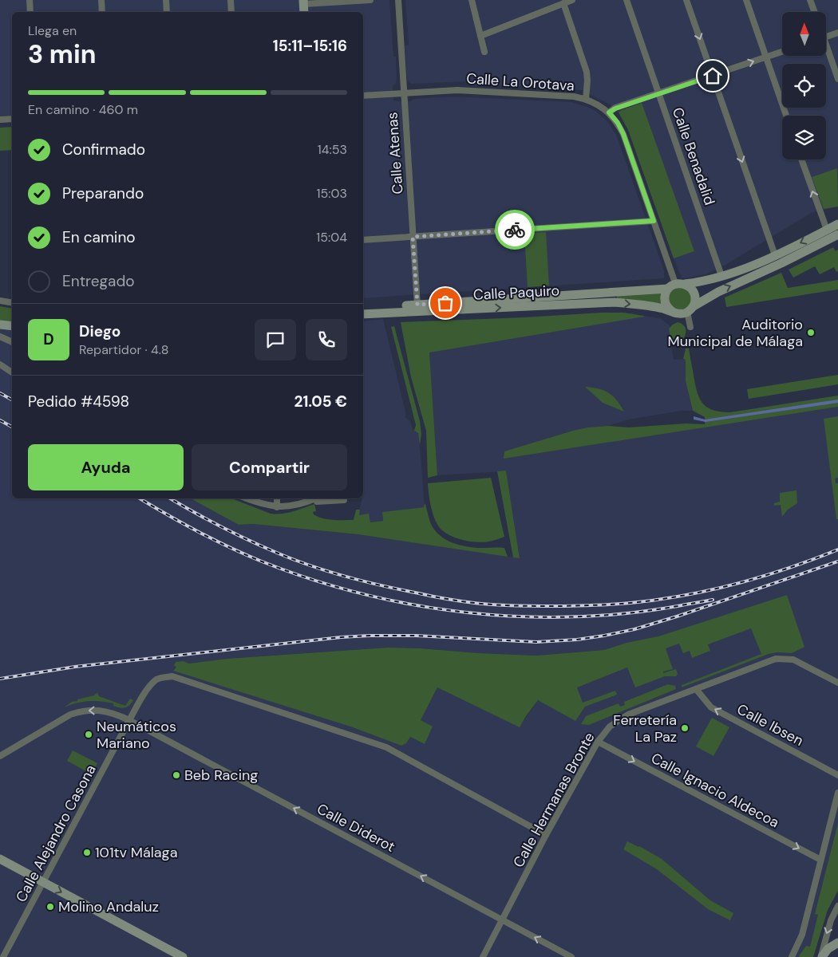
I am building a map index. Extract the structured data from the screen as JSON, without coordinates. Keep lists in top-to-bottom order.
{
  "streets": {
    "main road": ["Calle Paquiro"],
    "street": [
      "Calle La Orotava",
      "Calle Atenas",
      "Calle Benadalid",
      "Calle Ibsen",
      "Calle Ignacio Aldecoa",
      "Calle Hermanas Bronte",
      "Calle Diderot",
      "Calle Alejandro Casona"
    ]
  },
  "crossings": [
    ["Calle La Orotava", "Calle Atenas"],
    ["Calle La Orotava", "Calle Paquiro"],
    ["Calle Atenas", "Calle Paquiro"],
    ["Calle Benadalid", "Calle Paquiro"],
    ["Calle Ibsen", "Calle Hermanas Bronte"],
    ["Calle Ignacio Aldecoa", "Calle Hermanas Bronte"],
    ["Calle Hermanas Bronte", "Calle Diderot"],
    ["Calle Hermanas Bronte", "Calle Alejandro Casona"],
    ["Calle Diderot", "Calle Alejandro Casona"]
  ],
  "one_way": ["Calle Ibsen", "Calle Ignacio Aldecoa", "Calle Diderot"],
  "places": [
    "Auditorio Municipal de Málaga",
    "Ferretería La Paz",
    "Neumáticos Mariano",
    "Beb Racing",
    "101tv Málaga",
    "Molino Andaluz"
  ],
  "north": "top",
  "page": {
    "heading": ["3 min", "Llega en", "15:11–15:16"],
    "panel": [
      "Diego",
      "Repartidor · 4.8",
      "Pedido #4598",
      "21.05 €"
    ],
    "bar": "En camino · 460 m",
    "list": [
      ["Confirmado", "14:53"],
      ["Preparando", "15:03"],
      ["En camino", "15:04"],
      "Entregado"
    ],
    "round": "D",
    "buttons": ["Ayuda", "Compartir"]
  }
}
